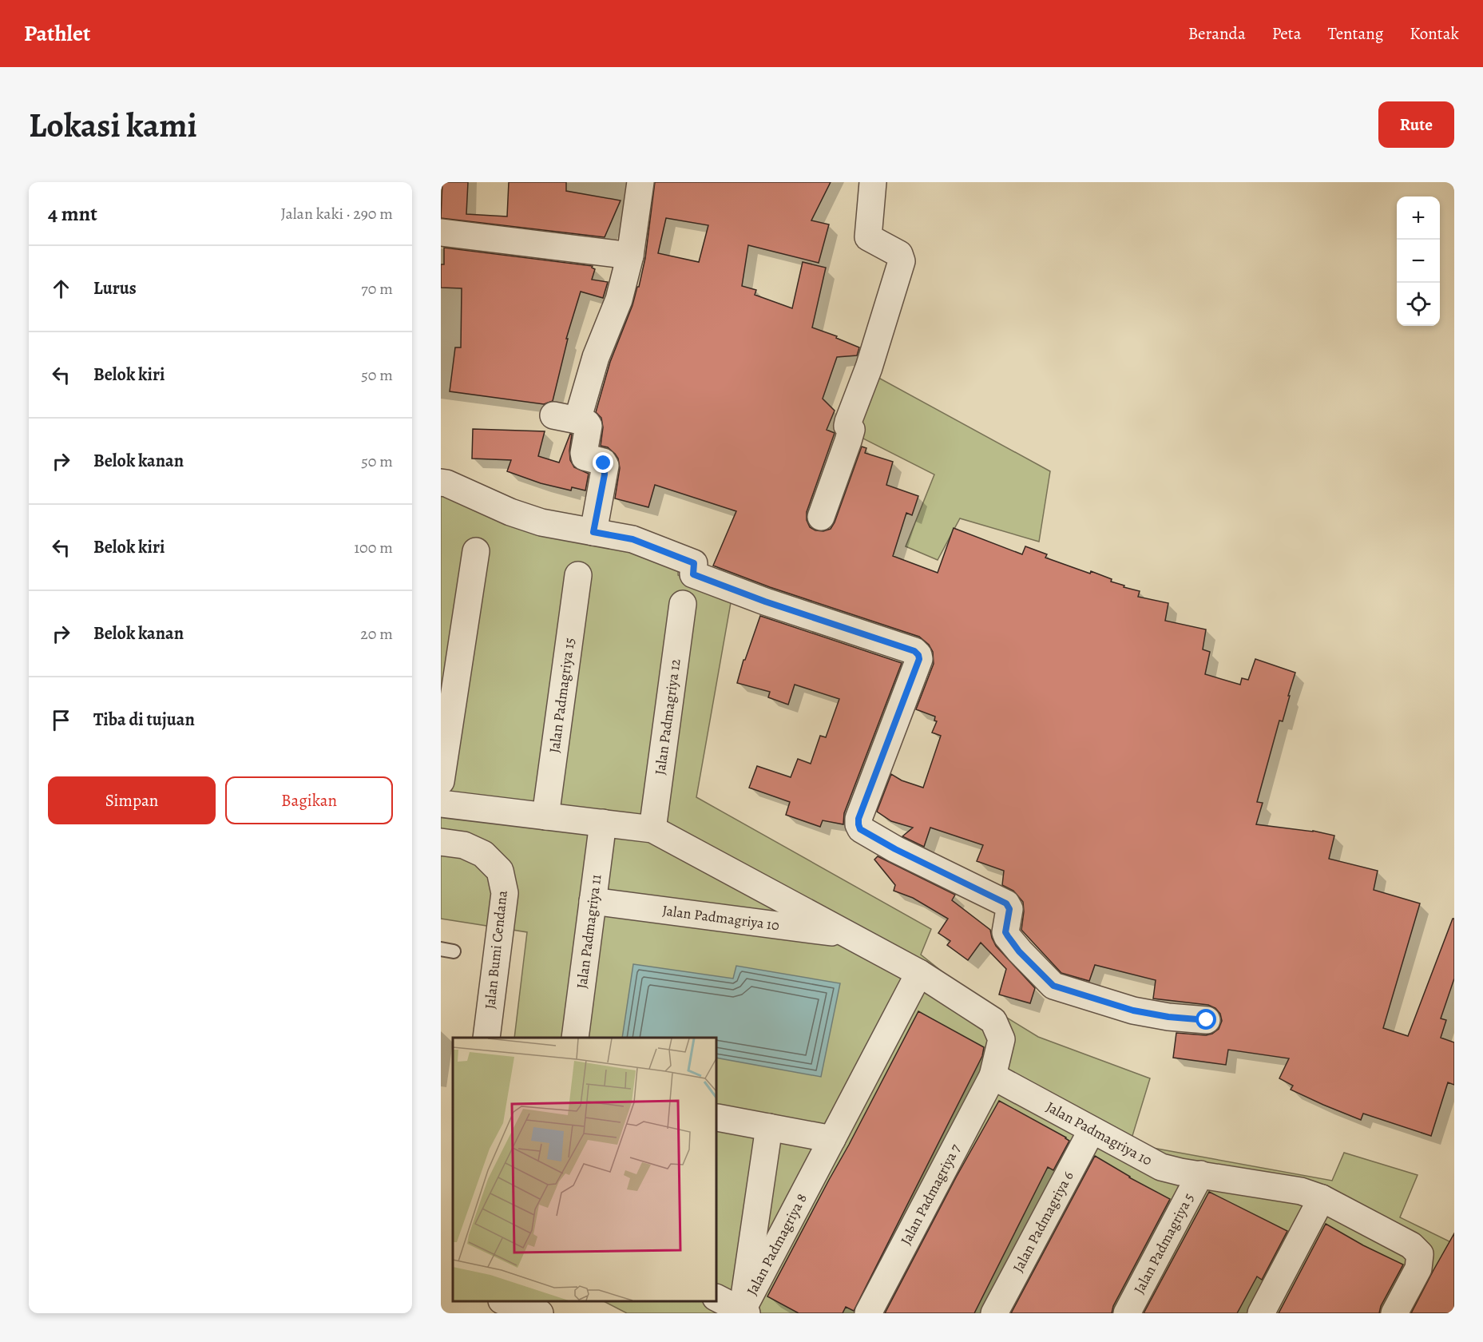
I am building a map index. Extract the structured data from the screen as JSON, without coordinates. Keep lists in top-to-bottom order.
{
  "streets": {
    "street": [
      "Jalan Padmagriya 15",
      "Jalan Padmagriya 12",
      "Jalan Padmagriya 10",
      "Jalan Padmagriya 11",
      "Jalan Bumi Cendana",
      "Jalan Padmagriya 7",
      "Jalan Padmagriya 6",
      "Jalan Padmagriya 8",
      "Jalan Padmagriya 5"
    ]
  },
  "crossings": [
    ["Jalan Padmagriya 12", "Jalan Padmagriya 10"],
    ["Jalan Padmagriya 10", "Jalan Padmagriya 11"],
    ["Jalan Padmagriya 10", "Jalan Padmagriya 7"],
    ["Jalan Padmagriya 10", "Jalan Padmagriya 6"],
    ["Jalan Padmagriya 10", "Jalan Padmagriya 8"],
    ["Jalan Padmagriya 10", "Jalan Padmagriya 5"]
  ],
  "page": {
    "header": "Pathlet",
    "nav": [
      "Beranda",
      "Peta",
      "Tentang",
      "Kontak"
    ],
    "buttons": [
      "Rute",
      ["Simpan", "Bagikan"]
    ],
    "title": "Lokasi kami",
    "heading": ["4 mnt", "Jalan kaki · 290 m"],
    "map_buttons": ["+", "−"],
    "list": [
      ["Lurus", "70 m"],
      ["Belok kiri", "50 m"],
      ["Belok kanan", "50 m"],
      ["Belok kiri", "100 m"],
      ["Belok kanan", "20 m"],
      "Tiba di tujuan"
    ]
  }
}
